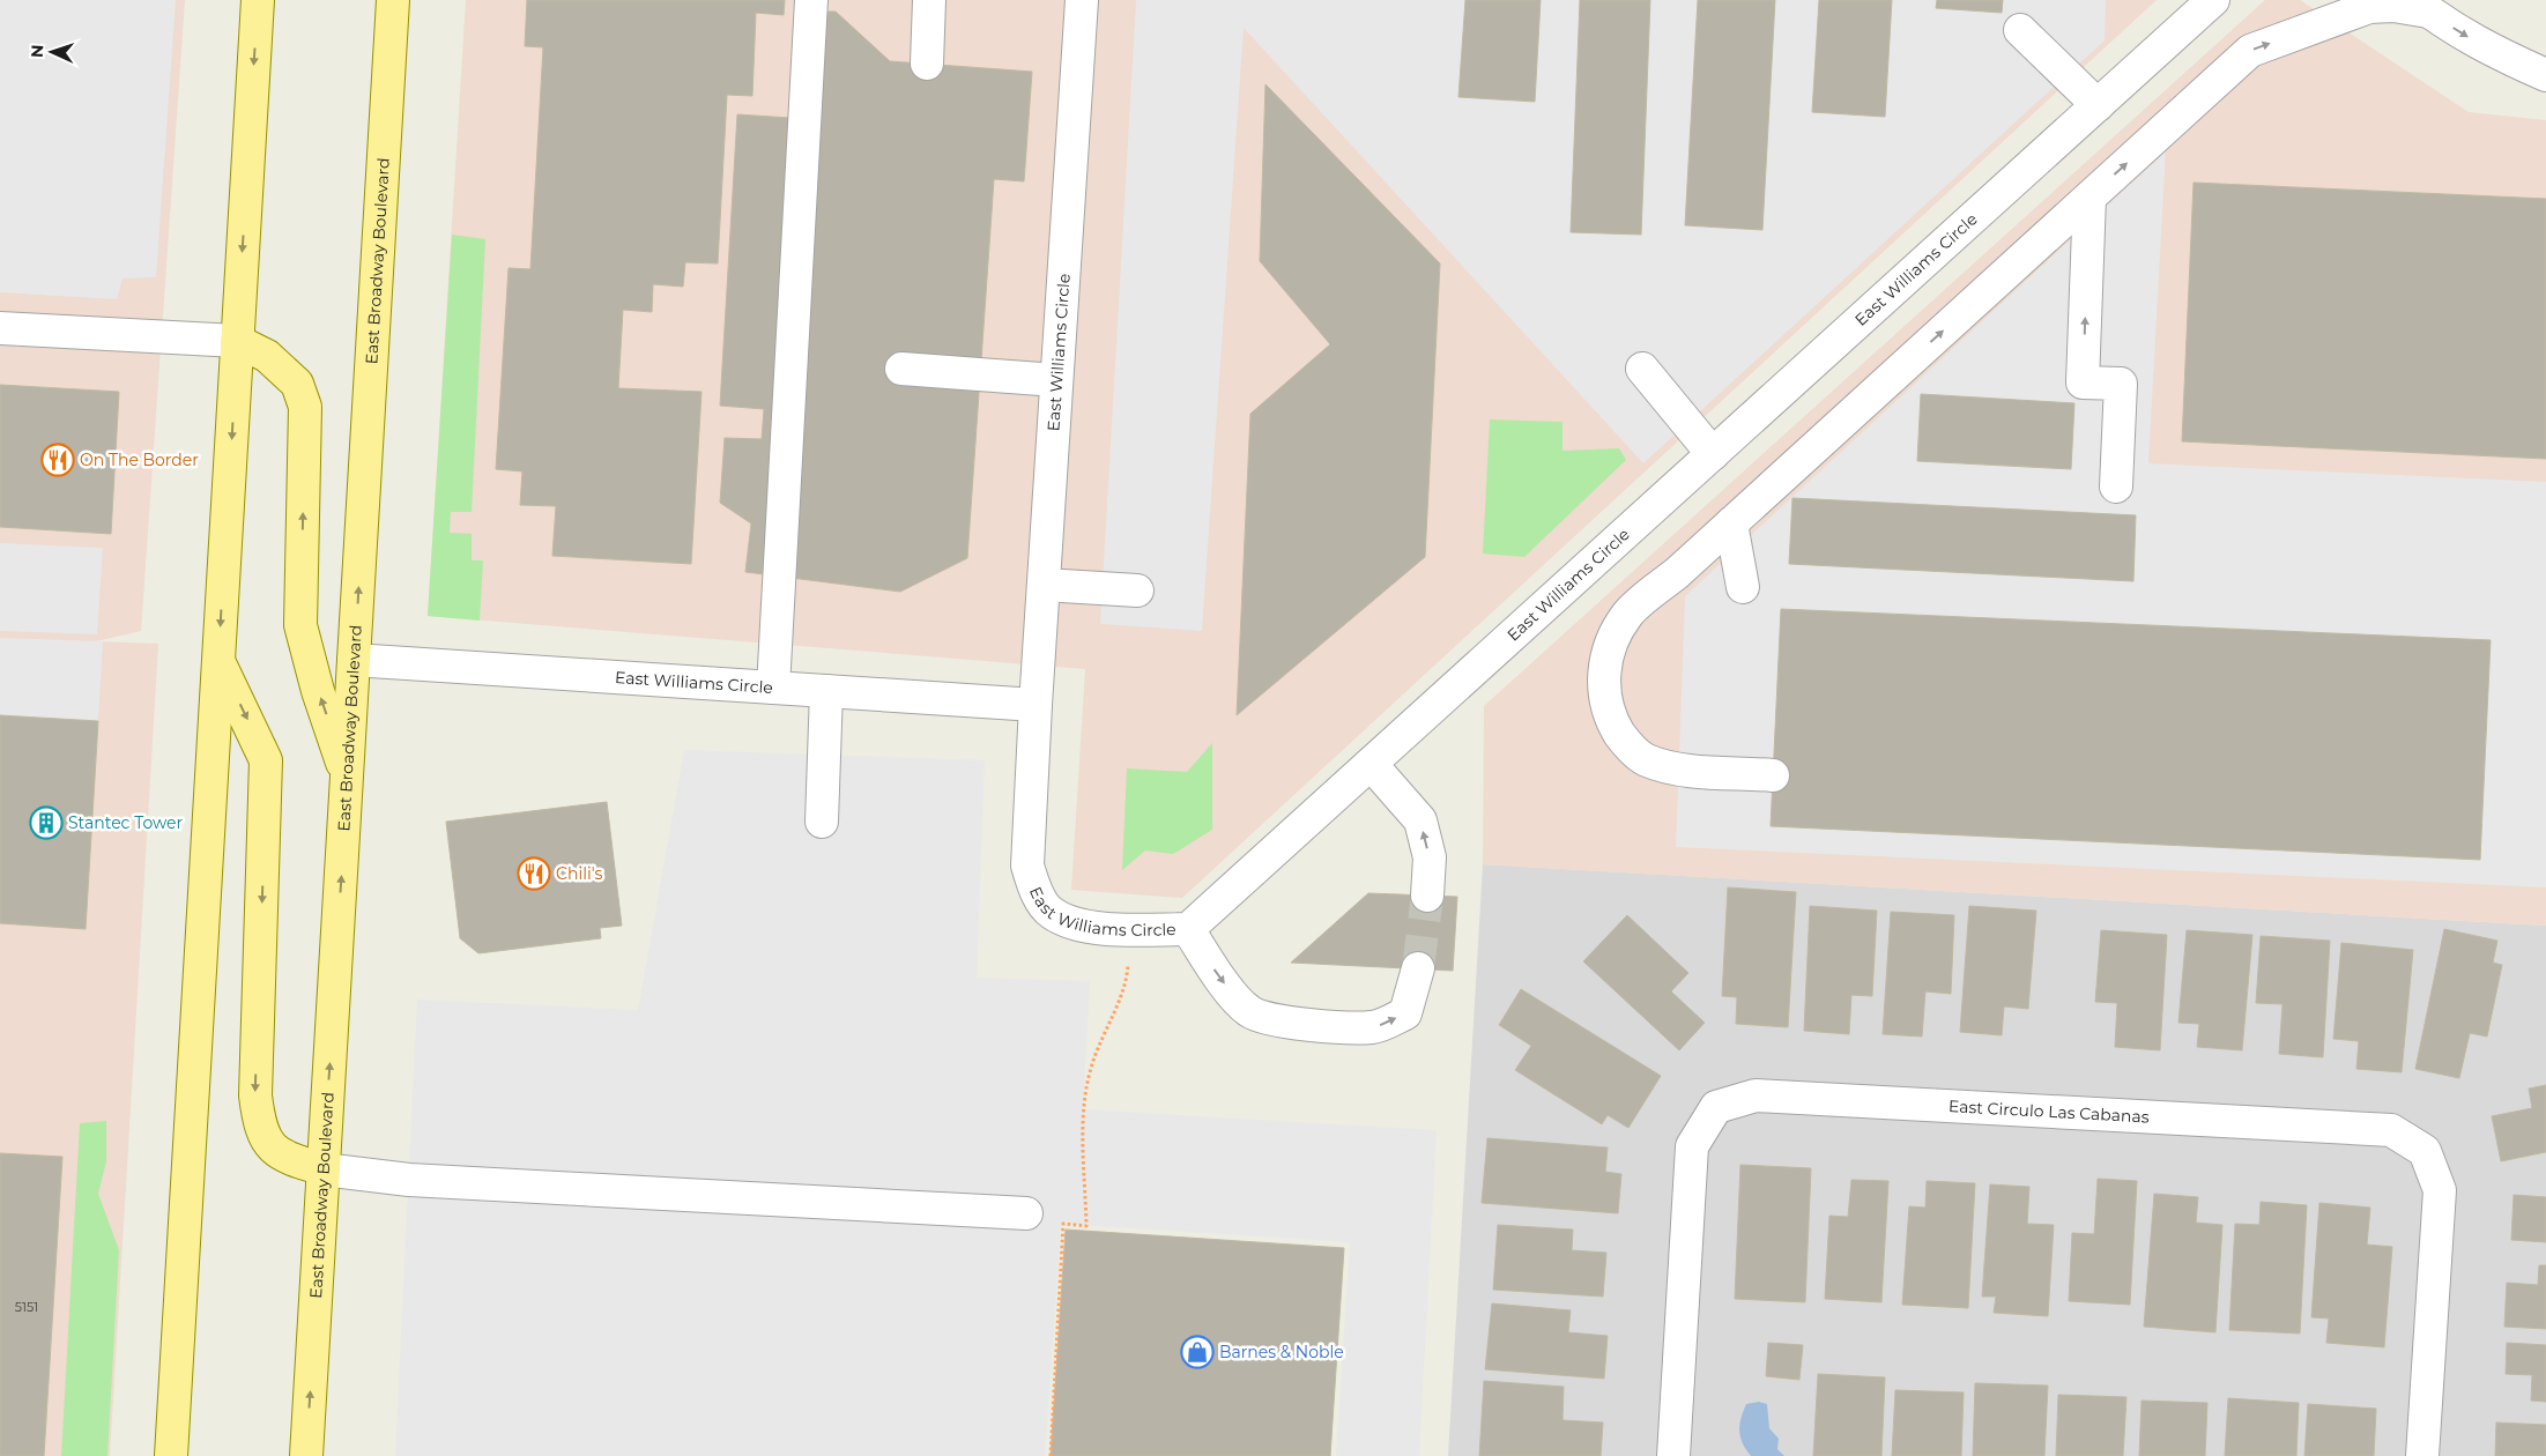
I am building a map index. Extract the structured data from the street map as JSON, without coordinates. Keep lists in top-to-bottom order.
{
  "streets": {
    "main road": ["East Broadway Boulevard"],
    "street": ["East Williams Circle", "East Circulo Las Cabanas"]
  },
  "crossings": [
    ["East Broadway Boulevard", "East Williams Circle"]
  ],
  "places": {
    "restaurant": ["On The Border", "Chili's"],
    "building": ["Stantec Tower"],
    "shop": ["Barnes & Noble"]
  },
  "house_numbers": ["5151"],
  "north": "left"
}
